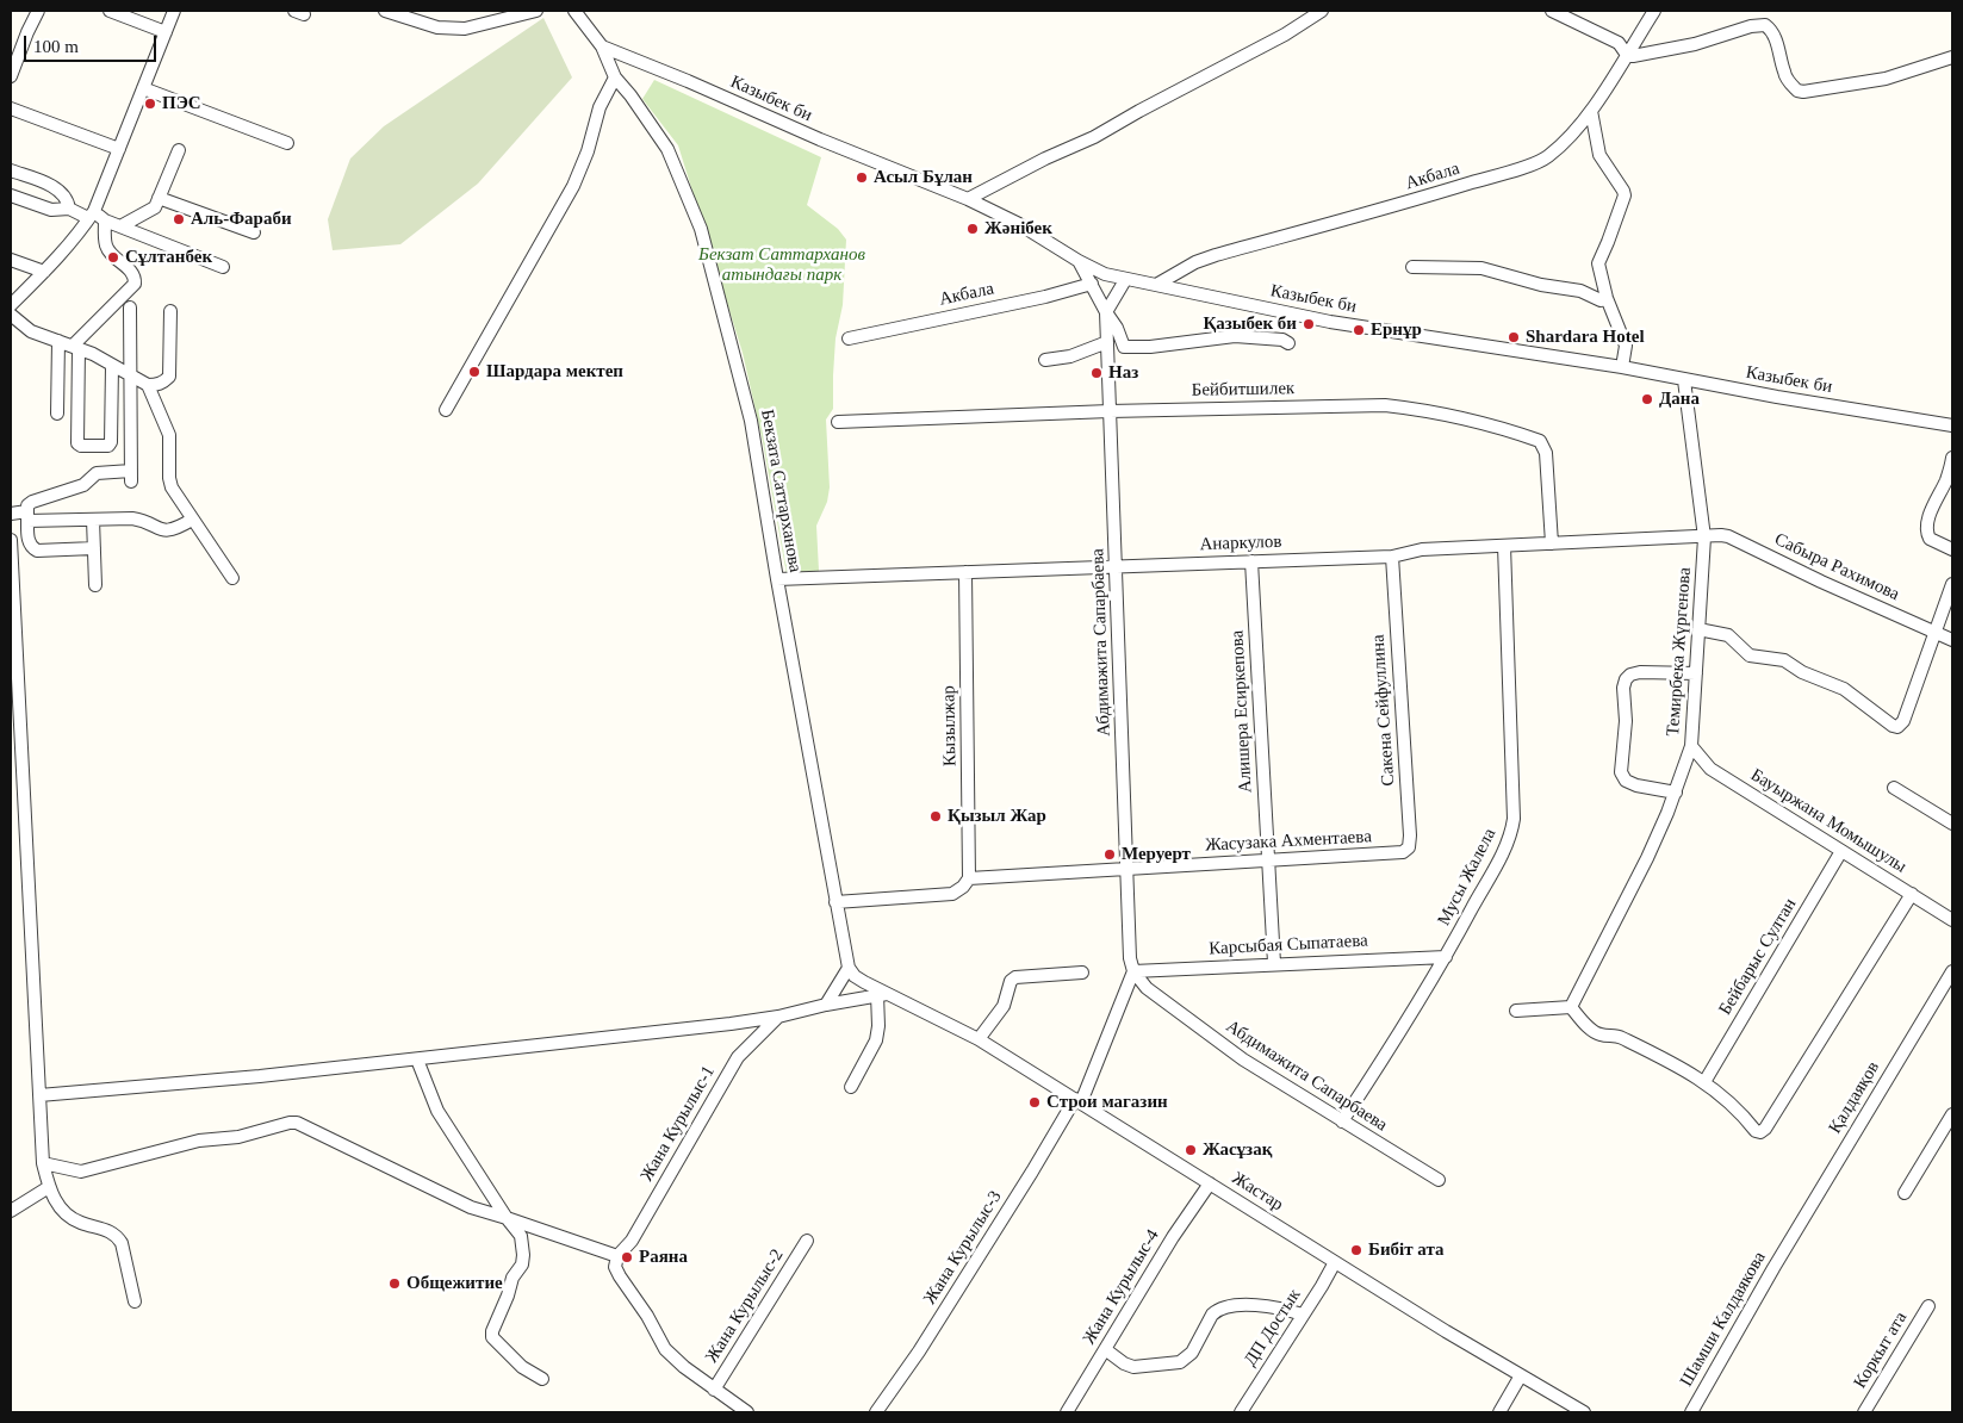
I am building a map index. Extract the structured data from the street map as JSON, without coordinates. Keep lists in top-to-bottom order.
{
  "streets": {
    "street": [
      "Казыбек би",
      "Акбала",
      "Бейбитшилек",
      "Бекзата Саттарханова",
      "Анаркулов",
      "Сабыра Рахимова",
      "Абдимажита Сапарбаева",
      "Темирбека Жүргенова",
      "Сакена Сейфуллина",
      "Алишера Есиркепова",
      "Кызылжар",
      "Бауыржана Момышулы",
      "Жасузака Ахментаева",
      "Мусы Жалела",
      "Карсыбая Сыпатаева",
      "Бейбарыс Султан",
      "Қалдаяқов",
      "Жана Курылыс-1",
      "Жастар",
      "Жана Курылыс-3",
      "Жана Курылыс-4",
      "Жана Курылыс-2",
      "Шамши Калдаякова",
      "ДП Достык",
      "Коркыт ата"
    ]
  },
  "crossings": [
    ["Казыбек би", "Акбала"],
    ["Казыбек би", "Бекзата Саттарханова"],
    ["Казыбек би", "Темирбека Жүргенова"],
    ["Бейбитшилек", "Анаркулов"],
    ["Бейбитшилек", "Абдимажита Сапарбаева"],
    ["Бекзата Саттарханова", "Анаркулов"],
    ["Бекзата Саттарханова", "Жасузака Ахментаева"],
    ["Бекзата Саттарханова", "Жастар"],
    ["Анаркулов", "Сабыра Рахимова"],
    ["Анаркулов", "Абдимажита Сапарбаева"],
    ["Анаркулов", "Темирбека Жүргенова"],
    ["Анаркулов", "Сакена Сейфуллина"],
    ["Анаркулов", "Алишера Есиркепова"],
    ["Анаркулов", "Кызылжар"],
    ["Анаркулов", "Мусы Жалела"],
    ["Сабыра Рахимова", "Темирбека Жүргенова"],
    ["Абдимажита Сапарбаева", "Жасузака Ахментаева"],
    ["Абдимажита Сапарбаева", "Мусы Жалела"],
    ["Абдимажита Сапарбаева", "Карсыбая Сыпатаева"],
    ["Абдимажита Сапарбаева", "Жастар"],
    ["Абдимажита Сапарбаева", "Жана Курылыс-3"],
    ["Темирбека Жүргенова", "Бауыржана Момышулы"],
    ["Сакена Сейфуллина", "Жасузака Ахментаева"],
    ["Алишера Есиркепова", "Жасузака Ахментаева"],
    ["Алишера Есиркепова", "Карсыбая Сыпатаева"],
    ["Кызылжар", "Жасузака Ахментаева"],
    ["Бауыржана Момышулы", "Бейбарыс Султан"],
    ["Мусы Жалела", "Карсыбая Сыпатаева"],
    ["Қалдаяқов", "Шамши Калдаякова"],
    ["Жастар", "Жана Курылыс-3"],
    ["Жастар", "Жана Курылыс-4"],
    ["Жастар", "ДП Достык"]
  ],
  "parks": ["Бекзат Саттарханов атындағы парк"],
  "places": [
    "ПЭС",
    "Асыл Бұлан",
    "Аль-Фараби",
    "Жәнібек",
    "Сұлтанбек",
    "Қазыбек би",
    "Ернұр",
    "Shardara Hotel",
    "Шардара мектеп",
    "Наз",
    "Дана",
    "Қызыл Жар",
    "Меруерт",
    "Строи магазин",
    "Жасұзақ",
    "Бибіт ата",
    "Раяна",
    "Общежитие"
  ],
  "scale_bar": "100 m"
}
